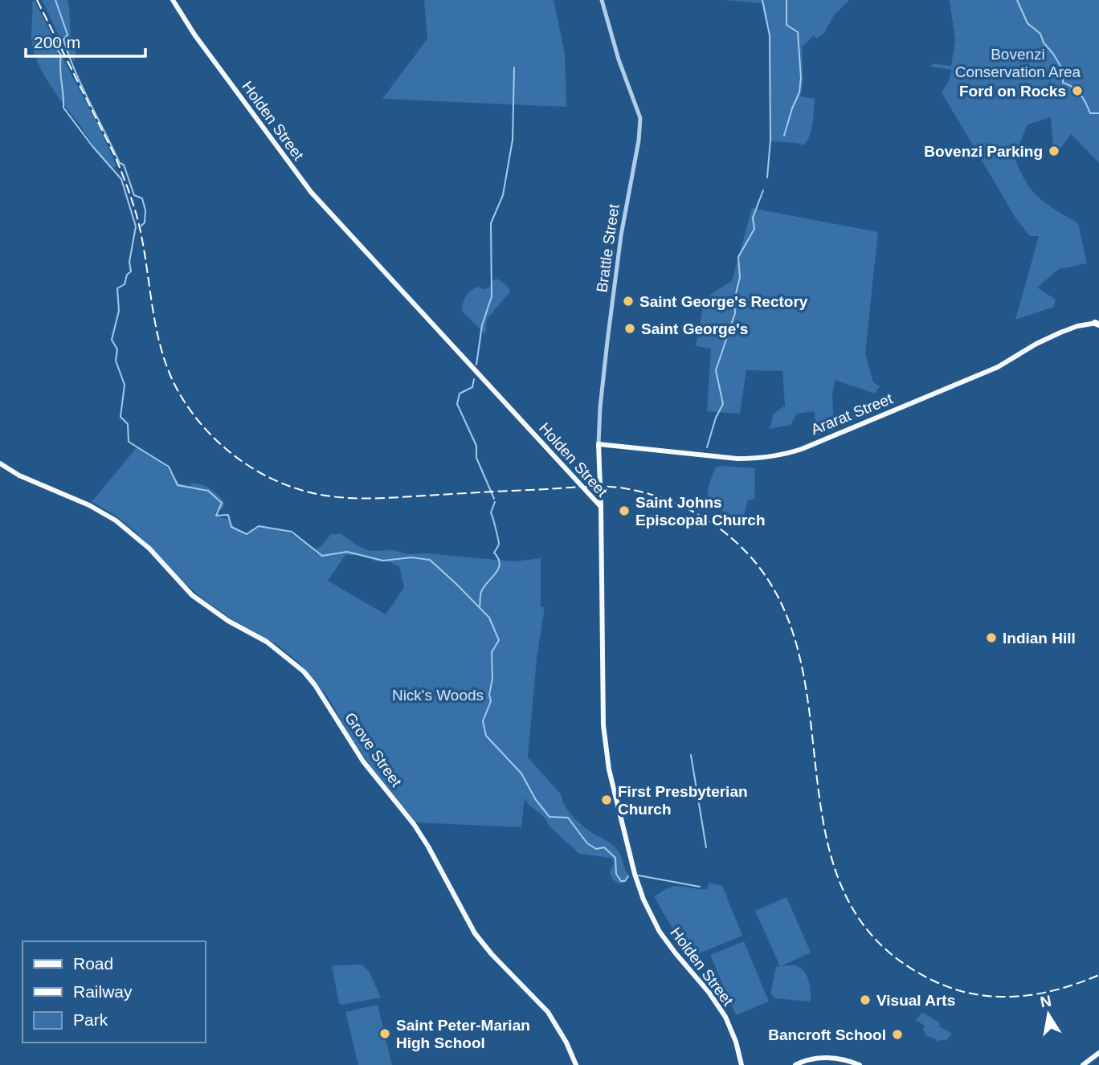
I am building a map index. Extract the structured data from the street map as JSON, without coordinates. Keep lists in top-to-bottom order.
{
  "streets": {
    "main road": [
      "Holden Street",
      "Brattle Street",
      "Ararat Street",
      "Grove Street"
    ]
  },
  "crossings": [
    ["Holden Street", "Brattle Street"],
    ["Brattle Street", "Ararat Street"]
  ],
  "parks": ["Bovenzi Conservation Area", "Nick's Woods"],
  "places": [
    "Ford on Rocks",
    "Bovenzi Parking",
    "Saint George's Rectory",
    "Saint George's",
    "Saint Johns Episcopal Church",
    "Indian Hill",
    "First Presbyterian Church",
    "Visual Arts",
    "Saint Peter-Marian High School",
    "Bancroft School"
  ],
  "legend": ["Road", "Railway", "Park"],
  "scale_bar": "200 m",
  "north": "top"
}
